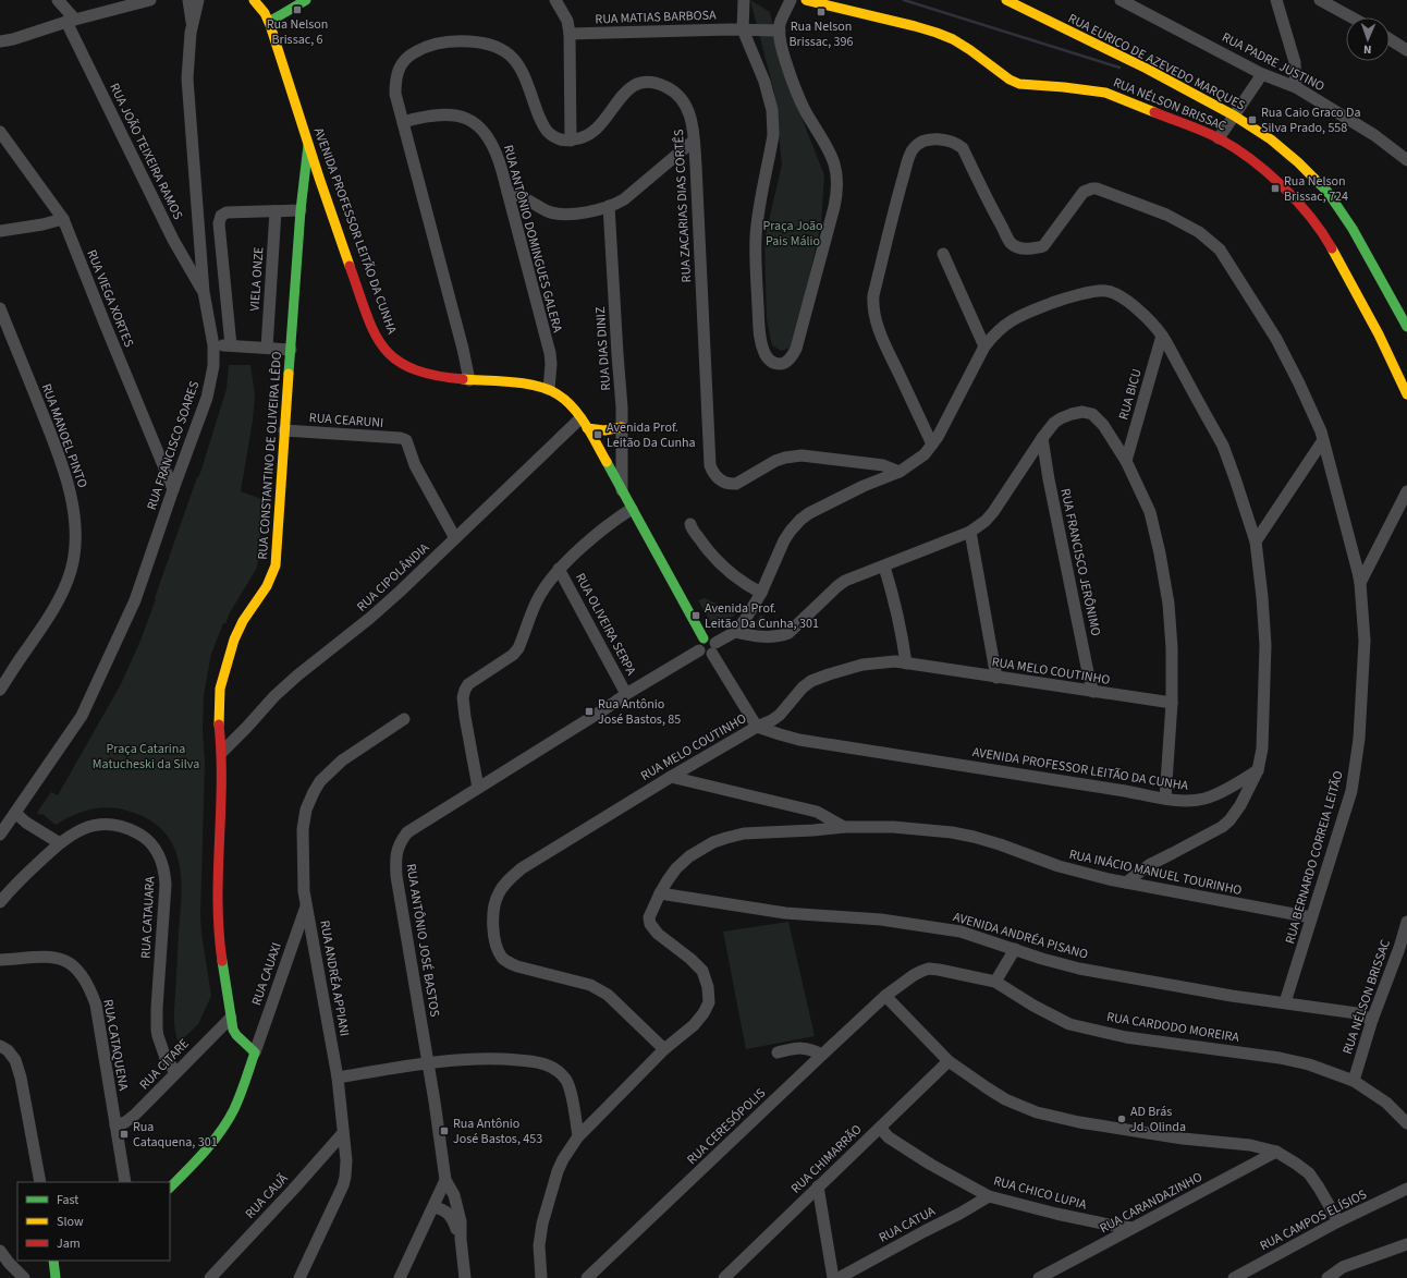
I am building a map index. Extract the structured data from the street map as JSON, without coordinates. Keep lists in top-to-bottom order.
{
  "streets": {
    "street": [
      "RUA MATIAS BARBOSA",
      "RUA EURICO DE AZEVEDO MARQUES",
      "RUA PADRE JUSTINO",
      "RUA NÉLSON BRISSAC",
      "RUA JOÃO TEIXEIRA RAMOS",
      "RUA ZACARIAS DIAS CORTÊS",
      "AVENIDA PROFESSOR LEITÃO DA CUNHA",
      "RUA ANTÔNIO DOMINGUES GALERA",
      "VIELA ONZE",
      "RUA VIEGA XORTES",
      "RUA DIAS DINIZ",
      "RUA BICU",
      "RUA CEARUNI",
      "RUA MANOEL PINTO",
      "RUA FRANCISCO SOARES",
      "RUA CONSTANTINO DE OLIVEIRA LÊDO",
      "RUA FRANCISCO JERÔNIMO",
      "RUA CIPOLÂNDIA",
      "RUA OLIVEIRA SERPA",
      "RUA MELO COUTINHO",
      "RUA BERNARDO CORREIA LEITÃO",
      "RUA INÁCIO MANUEL TOURINHO",
      "RUA CATAUARA",
      "AVENIDA ANDRÉA PISANO",
      "RUA ANTÔNIO JOSÉ BASTOS",
      "RUA CAUAXI",
      "RUA ANDRÉA APPIANI",
      "RUA CARDODO MOREIRA",
      "RUA CATAQUENA",
      "RUA CITARE",
      "RUA CERESÓPOLIS",
      "RUA CHIMARRÃO",
      "RUA CHICO LUPIA",
      "RUA CAUÃ",
      "RUA CARANDAZINHO",
      "RUA CAMPOS ELÍSIOS",
      "RUA CATUA"
    ]
  },
  "crossings": [
    ["RUA NÉLSON BRISSAC", "AVENIDA ANDRÉA PISANO"],
    ["RUA NÉLSON BRISSAC", "RUA CARDODO MOREIRA"],
    ["RUA JOÃO TEIXEIRA RAMOS", "RUA FRANCISCO SOARES"],
    ["AVENIDA PROFESSOR LEITÃO DA CUNHA", "RUA ANTÔNIO DOMINGUES GALERA"],
    ["AVENIDA PROFESSOR LEITÃO DA CUNHA", "RUA DIAS DINIZ"],
    ["AVENIDA PROFESSOR LEITÃO DA CUNHA", "RUA CONSTANTINO DE OLIVEIRA LÊDO"],
    ["AVENIDA PROFESSOR LEITÃO DA CUNHA", "RUA CIPOLÂNDIA"],
    ["AVENIDA PROFESSOR LEITÃO DA CUNHA", "RUA MELO COUTINHO"],
    ["AVENIDA PROFESSOR LEITÃO DA CUNHA", "RUA ANTÔNIO JOSÉ BASTOS"],
    ["RUA VIEGA XORTES", "RUA FRANCISCO SOARES"],
    ["RUA CEARUNI", "RUA CONSTANTINO DE OLIVEIRA LÊDO"],
    ["RUA CEARUNI", "RUA CIPOLÂNDIA"],
    ["RUA CONSTANTINO DE OLIVEIRA LÊDO", "RUA CIPOLÂNDIA"],
    ["RUA CONSTANTINO DE OLIVEIRA LÊDO", "RUA CAUAXI"],
    ["RUA CONSTANTINO DE OLIVEIRA LÊDO", "RUA CITARE"],
    ["RUA FRANCISCO JERÔNIMO", "RUA MELO COUTINHO"],
    ["RUA OLIVEIRA SERPA", "RUA ANTÔNIO JOSÉ BASTOS"],
    ["RUA MELO COUTINHO", "RUA INÁCIO MANUEL TOURINHO"],
    ["RUA BERNARDO CORREIA LEITÃO", "RUA INÁCIO MANUEL TOURINHO"],
    ["RUA BERNARDO CORREIA LEITÃO", "AVENIDA ANDRÉA PISANO"],
    ["RUA INÁCIO MANUEL TOURINHO", "AVENIDA ANDRÉA PISANO"],
    ["RUA CATAUARA", "RUA CITARE"],
    ["RUA CAUAXI", "RUA ANDRÉA APPIANI"],
    ["RUA ANDRÉA APPIANI", "RUA CAUÃ"],
    ["RUA CARDODO MOREIRA", "RUA CERESÓPOLIS"],
    ["RUA CATAQUENA", "RUA CITARE"],
    ["RUA CHIMARRÃO", "RUA CHICO LUPIA"],
    ["RUA CHICO LUPIA", "RUA CARANDAZINHO"],
    ["RUA CHICO LUPIA", "RUA CATUA"]
  ],
  "parks": ["Praça João Pais Málio", "Praça Catarina Matucheski da Silva"],
  "places": {
    "transit": [
      "Rua Nelson Brissac, 6",
      "Rua Nelson Brissac, 396",
      "Rua Caio Graco Da Silva Prado, 558",
      "Rua Nelson Brissac, 724",
      "Avenida Prof. Leitão Da Cunha",
      "Avenida Prof. Leitão Da Cunha, 301",
      "Rua Antônio José Bastos, 85",
      "Rua Antônio José Bastos, 453",
      "Rua Cataquena, 301"
    ],
    "other": ["AD Brás Jd. Olinda"]
  },
  "legend": ["Fast", "Slow", "Jam"],
  "north": "bottom"
}
